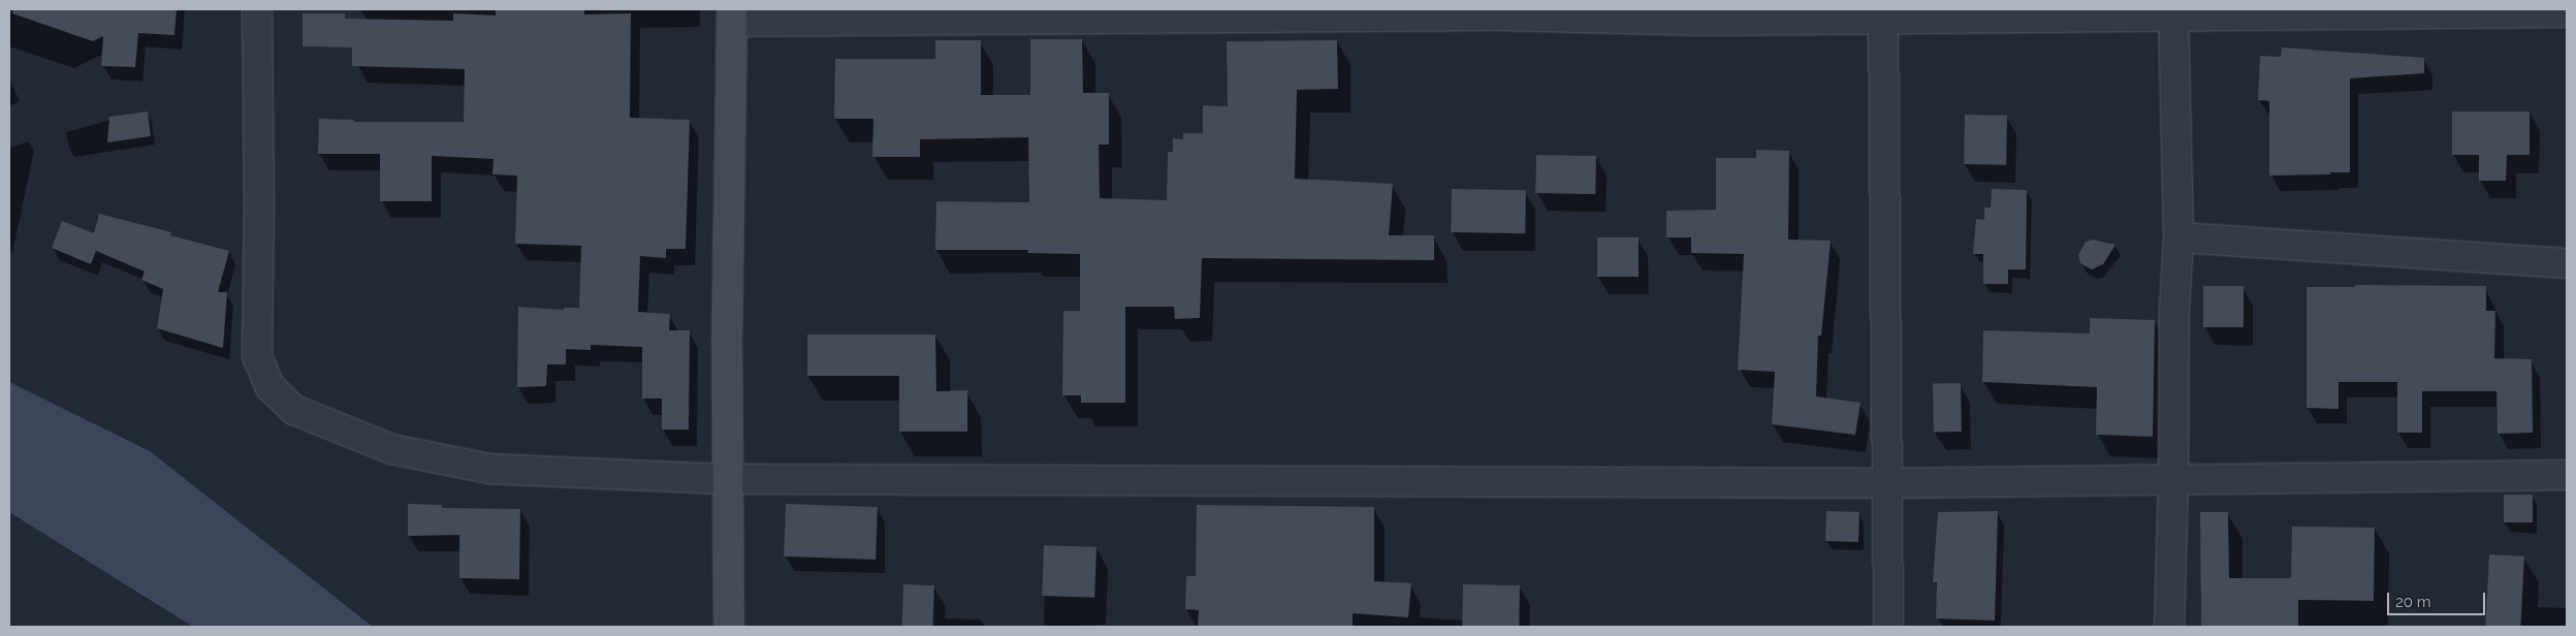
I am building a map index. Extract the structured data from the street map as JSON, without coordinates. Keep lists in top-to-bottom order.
{
  "scale_bar": "20 m"
}
